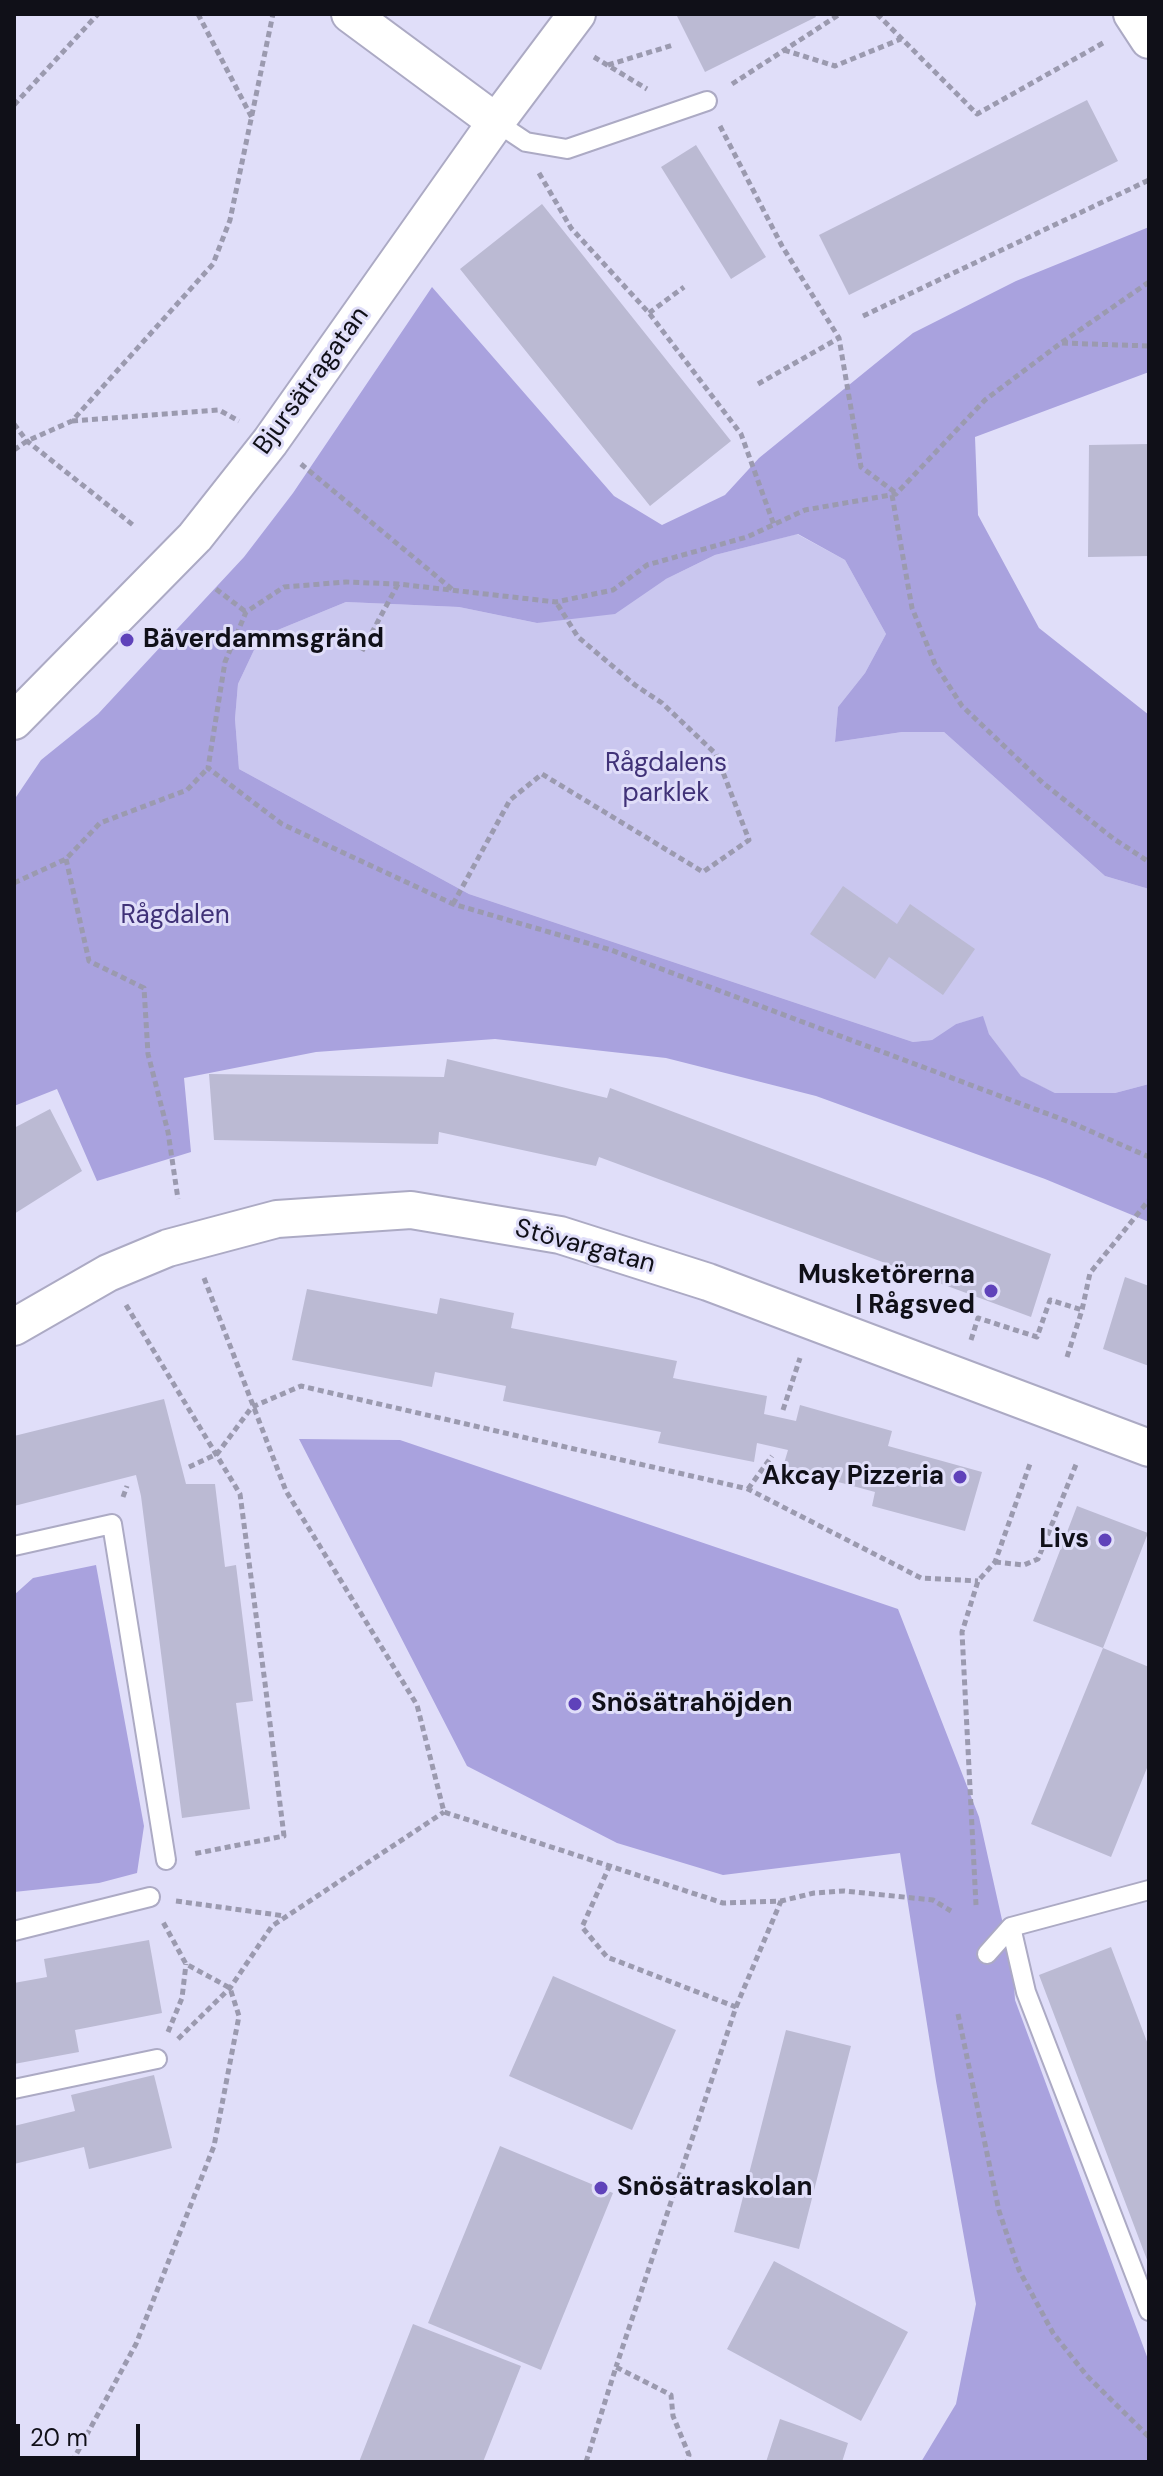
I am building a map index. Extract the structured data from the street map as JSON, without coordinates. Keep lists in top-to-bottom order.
{
  "streets": {
    "street": ["Bjursätragatan", "Stövargatan"]
  },
  "parks": ["Rågdalens parklek", "Rågdalen"],
  "places": [
    "Bäverdammsgränd",
    "Musketörerna I Rågsved",
    "Akcay Pizzeria",
    "Livs",
    "Snösätrahöjden",
    "Snösätraskolan"
  ],
  "scale_bar": "20 m"
}
